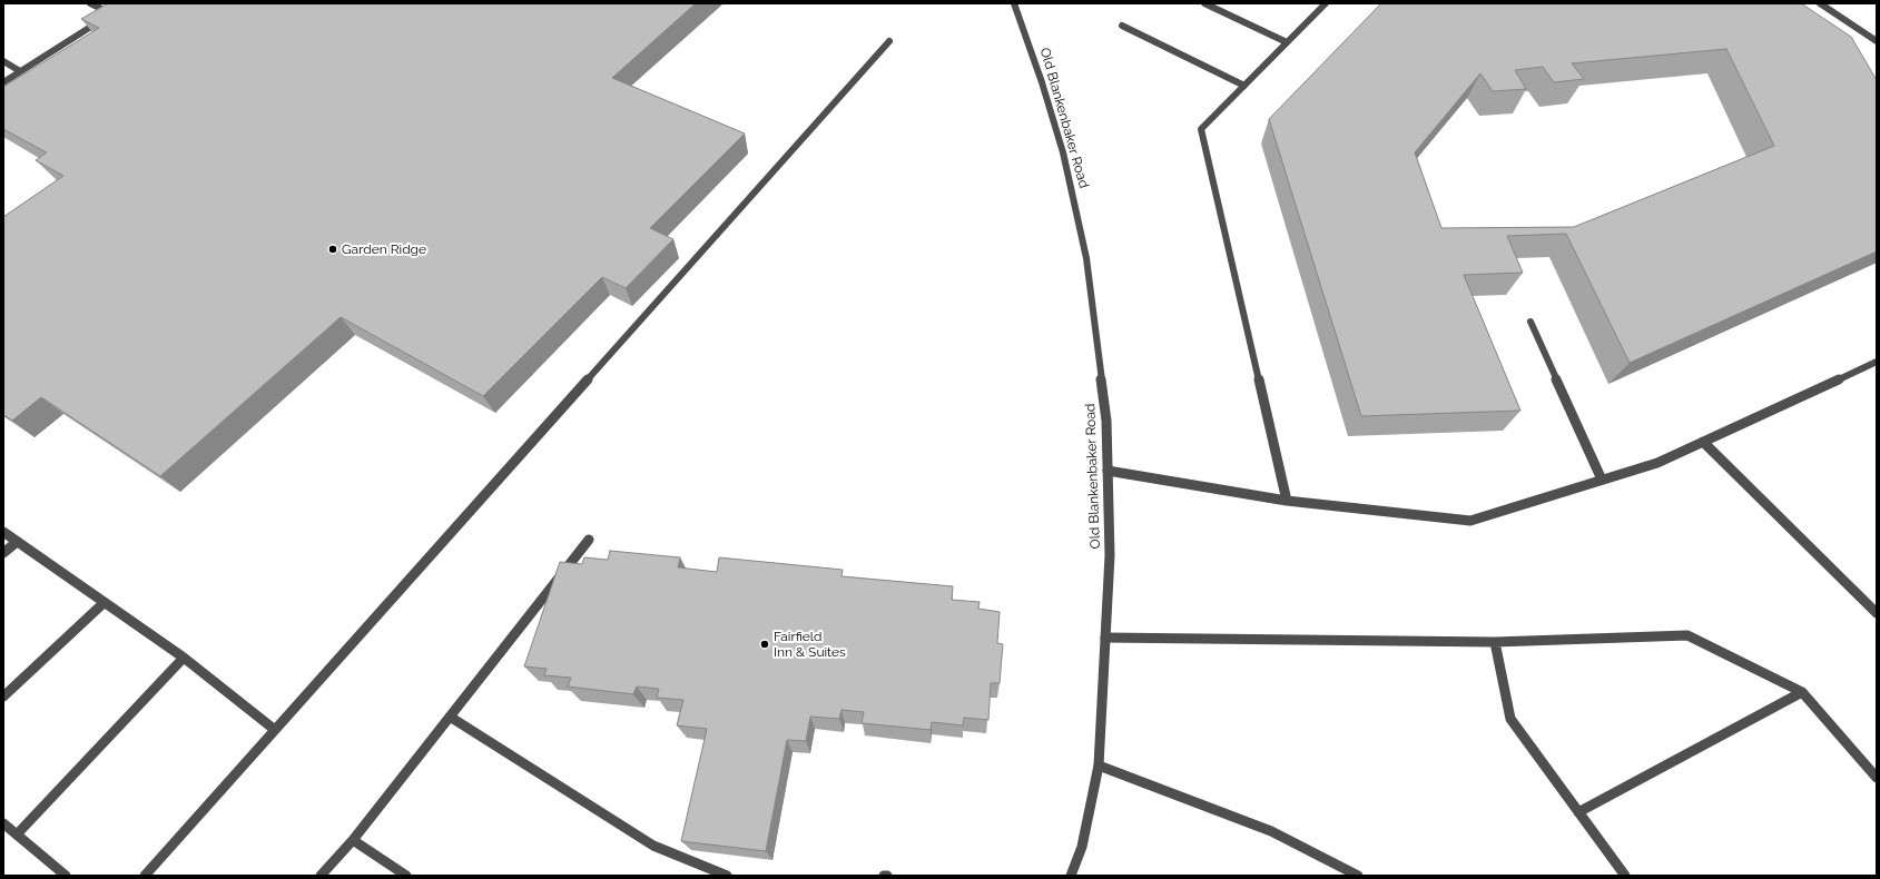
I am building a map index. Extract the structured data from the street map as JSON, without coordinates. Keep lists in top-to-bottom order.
{
  "streets": {
    "street": ["Old Blankenbaker Road"]
  },
  "places": ["Garden Ridge", "Fairfield Inn & Suites"]
}
